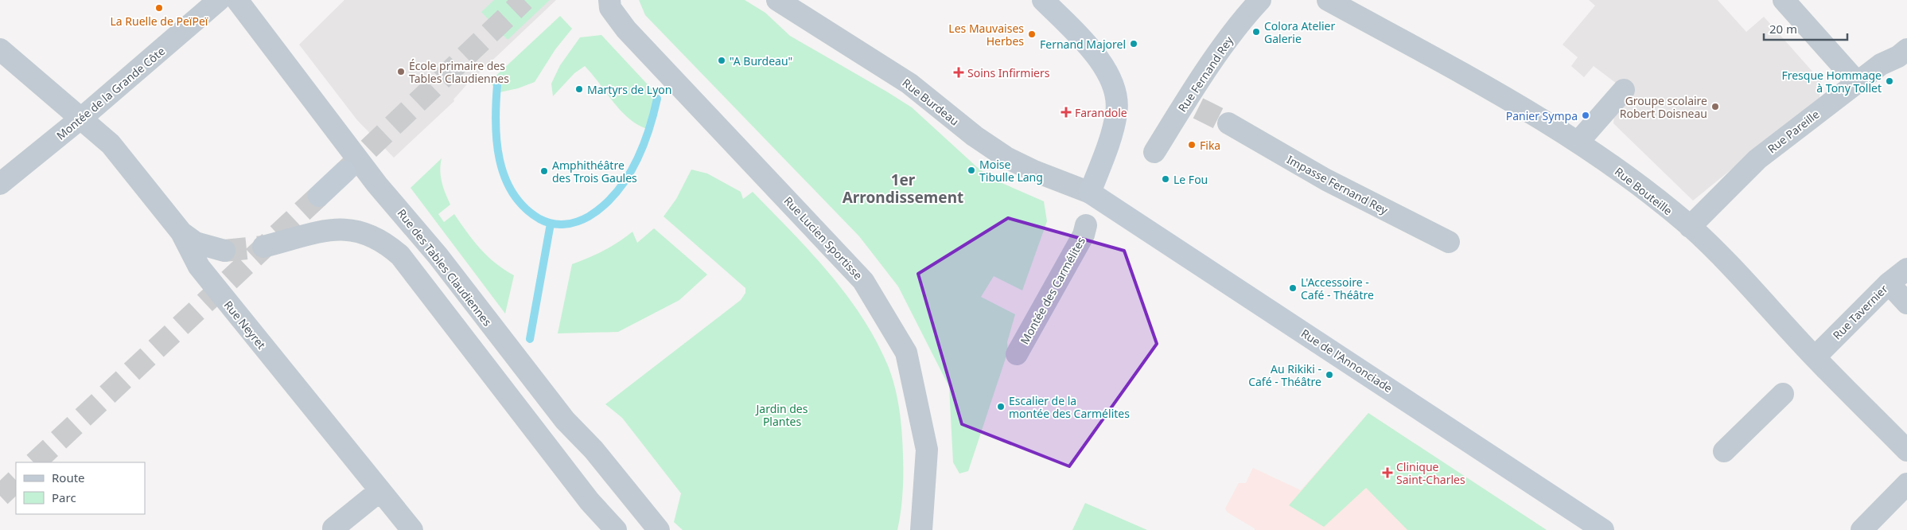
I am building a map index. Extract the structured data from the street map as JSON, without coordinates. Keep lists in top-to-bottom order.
{
  "streets": {
    "street": [
      "Rue Fernand Rey",
      "Montée de la Grande Côte",
      "Rue Burdeau",
      "Rue Pareille",
      "Impasse Fernand Rey",
      "Rue Bouteille",
      "Rue Lucien Sportisse",
      "Rue des Tables Claudiennes",
      "Montée des Carmélites",
      "Rue Tavernier",
      "Rue Neyret",
      "Rue de l'Annonciade"
    ]
  },
  "crossings": [
    ["Montée de la Grande Côte", "Rue Neyret"],
    ["Rue Burdeau", "Rue de l'Annonciade"],
    ["Rue Pareille", "Rue Bouteille"],
    ["Rue Bouteille", "Rue Tavernier"]
  ],
  "districts": ["1er Arrondissement"],
  "parks": ["Jardin des Plantes"],
  "places": {
    "other": [
      "La Ruelle de PeïPeï",
      "Colora Atelier Galerie",
      "Les Mauvaises Herbes",
      "Fernand Majorel",
      "\"A Burdeau\"",
      "École primaire des Tables Claudiennes",
      "Fresque Hommage à Tony Tollet",
      "Martyrs de Lyon",
      "Groupe scolaire Robert Doisneau",
      "Panier Sympa",
      "Fika",
      "Moise Tibulle Lang",
      "Amphithéâtre des Trois Gaules",
      "Le Fou",
      "L'Accessoire - Café - Théâtre",
      "Au Rikiki - Café - Théâtre",
      "Escalier de la montée des Carmélites"
    ],
    "health": ["Soins Infirmiers", "Farandole", "Clinique Saint-Charles"]
  },
  "legend": ["Route", "Parc"],
  "scale_bar": "20 m"
}
